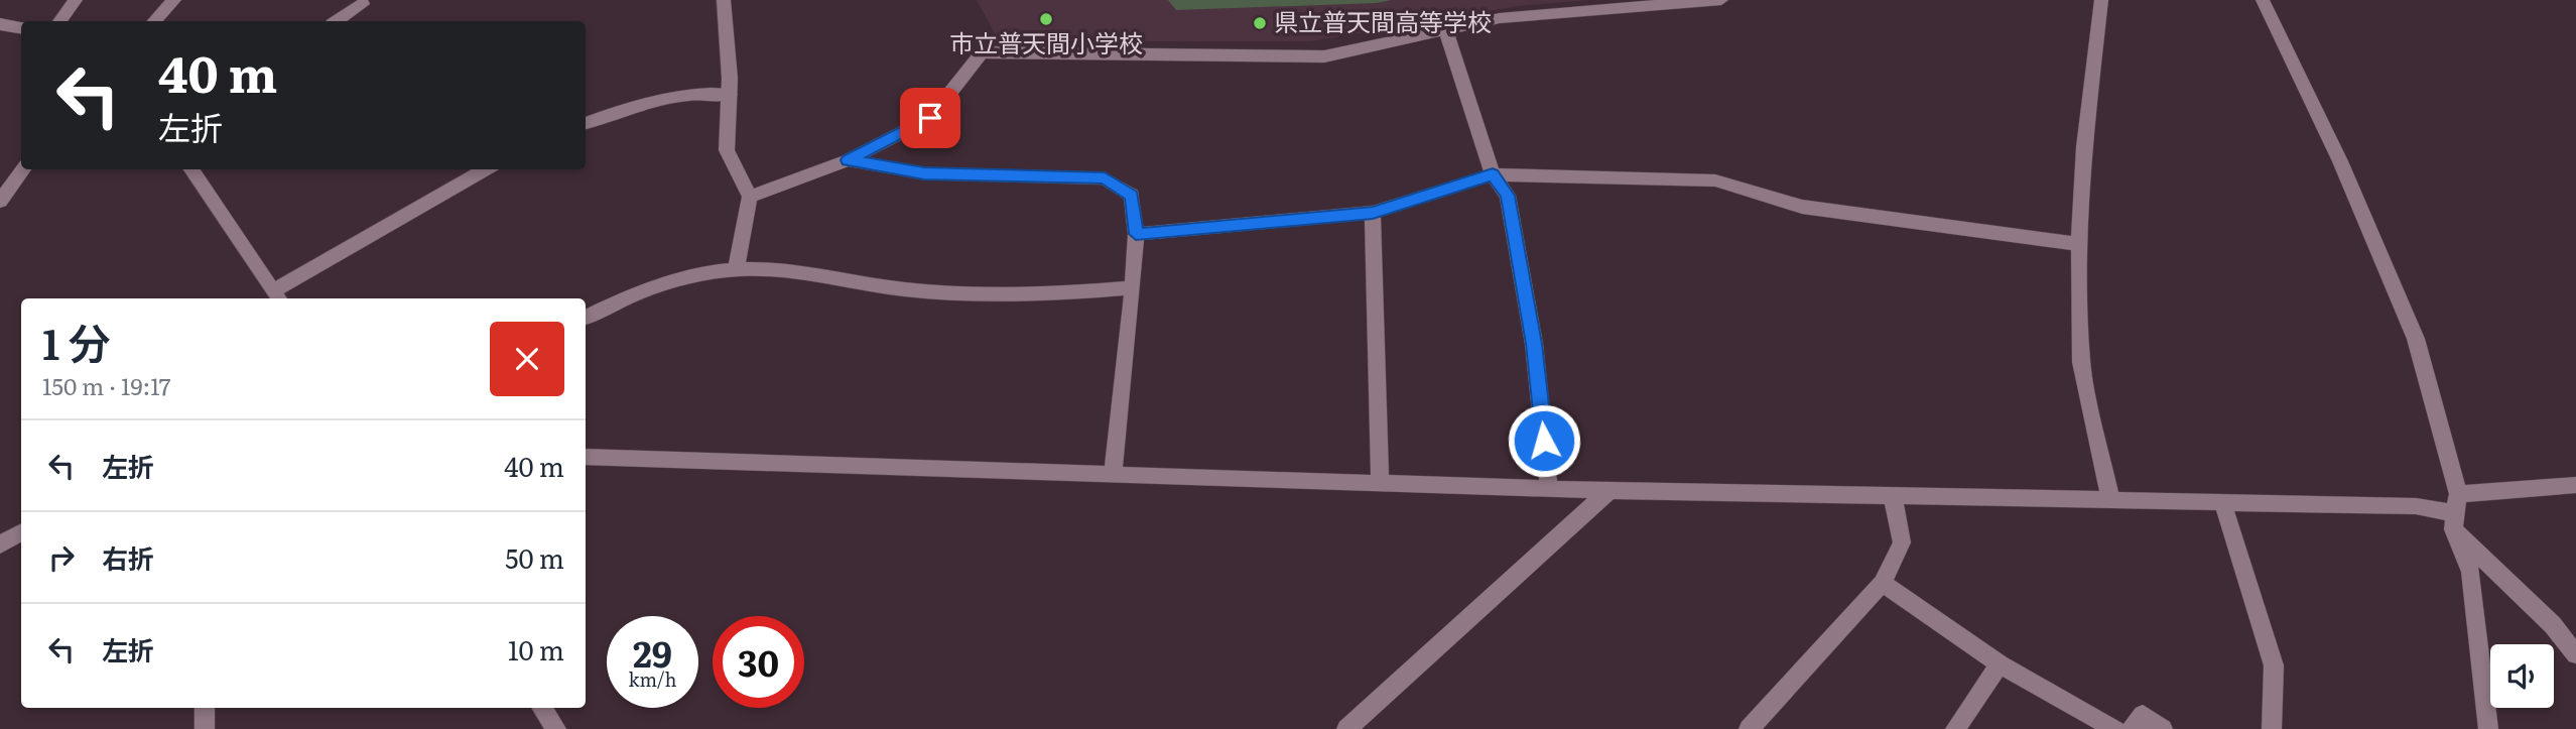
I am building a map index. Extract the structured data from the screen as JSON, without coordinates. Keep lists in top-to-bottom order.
{
  "places": ["市立普天間小学校", "県立普天間高等学校"],
  "page": {
    "turn": ["40 m", "左折"],
    "heading": ["1 分", "150 m · 19:17"],
    "list": [
      {
        "name": "左折",
        "value": "40 m"
      },
      {
        "name": "右折",
        "value": "50 m"
      },
      {
        "name": "左折",
        "value": "10 m"
      }
    ],
    "speed": "29 km/h",
    "limit": "30"
  }
}
